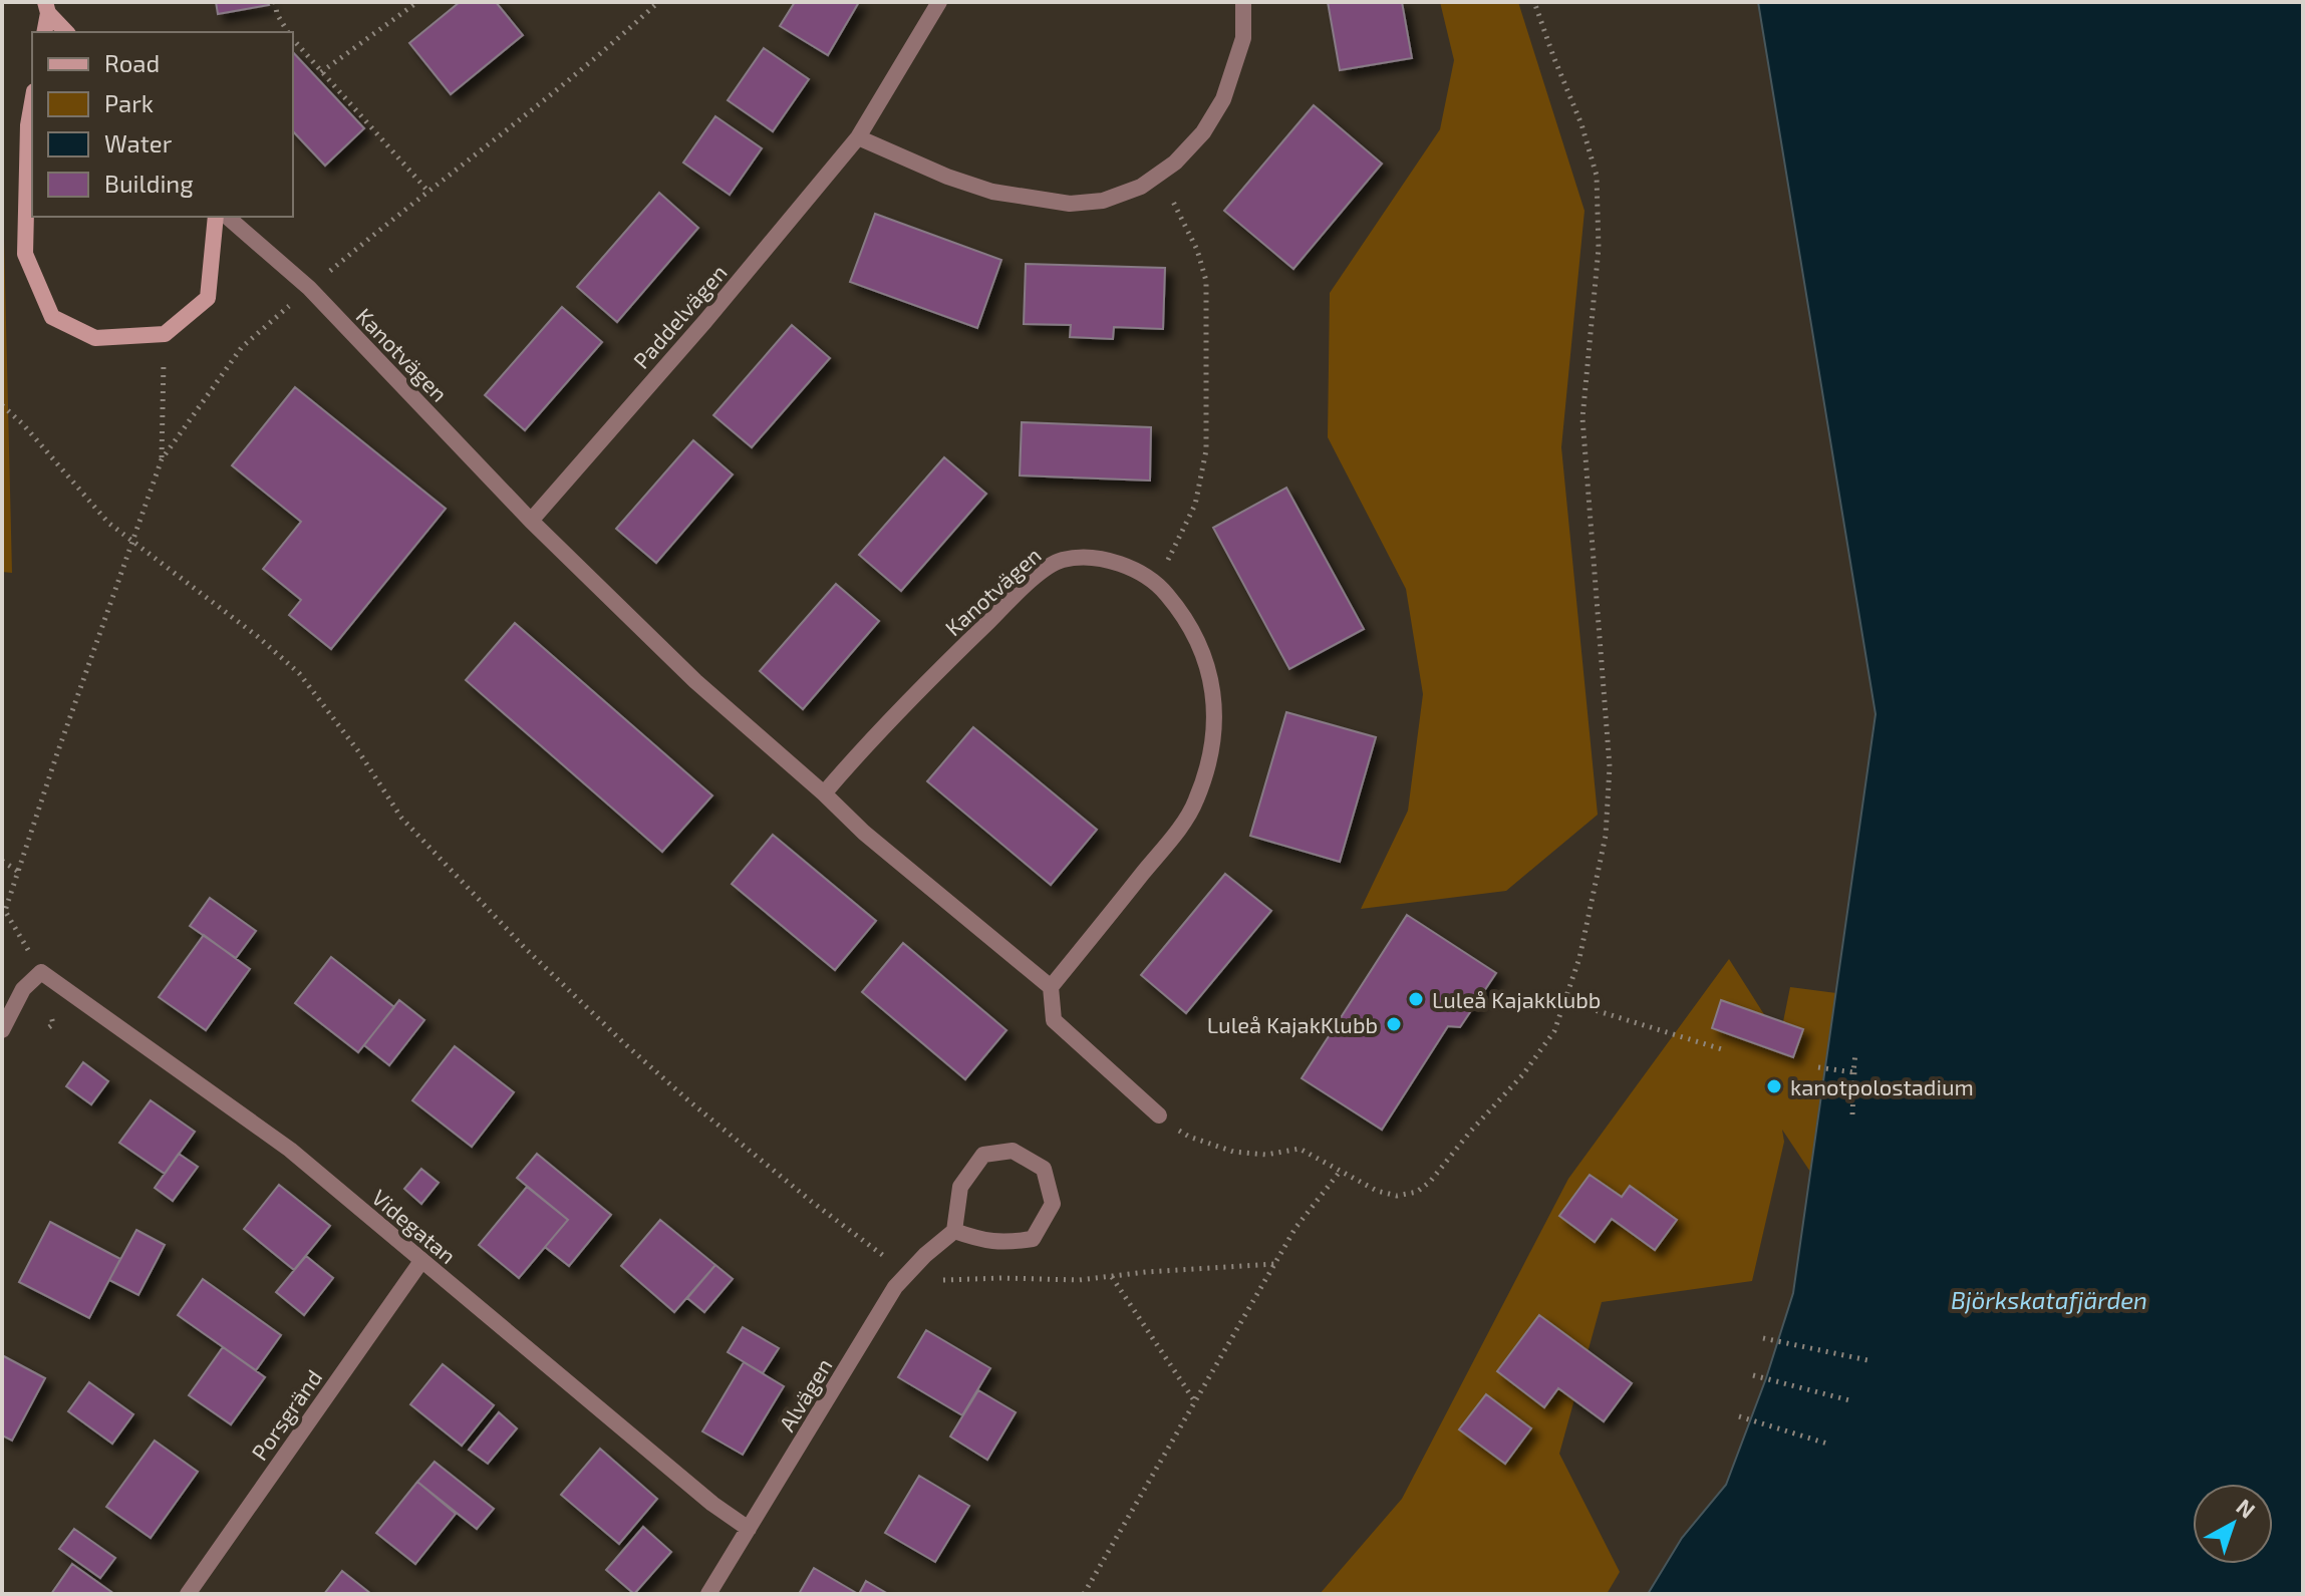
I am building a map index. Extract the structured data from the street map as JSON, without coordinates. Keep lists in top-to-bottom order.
{
  "streets": {
    "street": [
      "Paddelvägen",
      "Kanotvägen",
      "Videgatan",
      "Alvägen",
      "Porsgränd"
    ]
  },
  "crossings": [
    ["Paddelvägen", "Kanotvägen"],
    ["Videgatan", "Alvägen"],
    ["Videgatan", "Porsgränd"]
  ],
  "water": ["Björkskatafjärden"],
  "places": ["Luleå Kajakklubb", "Luleå KajakKlubb", "kanotpolostadium"],
  "legend": [
    "Road",
    "Park",
    "Water",
    "Building"
  ],
  "north": "top right"
}
